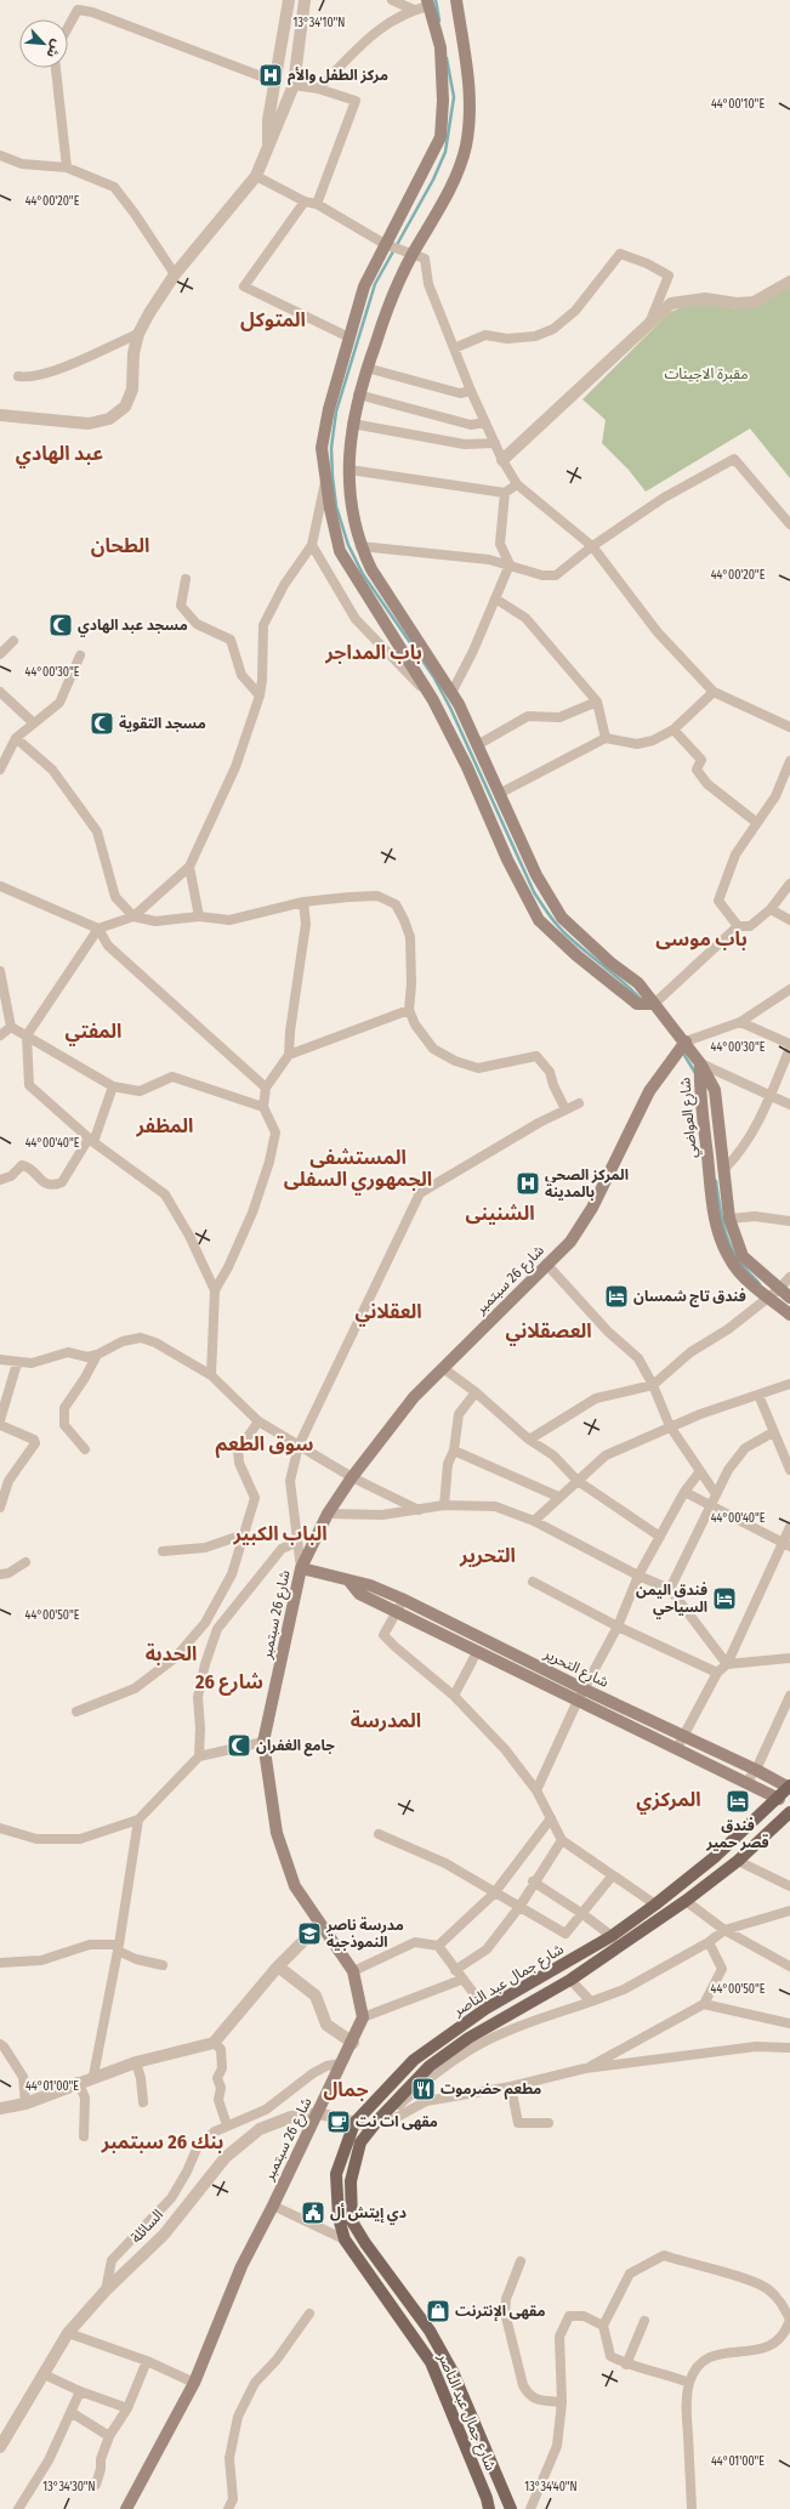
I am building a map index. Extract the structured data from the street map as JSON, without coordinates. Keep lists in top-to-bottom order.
{
  "streets": {
    "main road": [
      "شارع العواضي",
      "شارع 26 سبتمبر",
      "شارع التحرير",
      "شارع جمال عبد الناصر"
    ],
    "street": ["السائلة"]
  },
  "crossings": [
    ["شارع 26 سبتمبر", "شارع التحرير"],
    ["شارع 26 سبتمبر", "السائلة"],
    ["شارع التحرير", "شارع جمال عبد الناصر"],
    ["شارع جمال عبد الناصر", "السائلة"]
  ],
  "districts": [
    "المتوكل",
    "عبد الهادي",
    "الطحان",
    "باب المداجر",
    "باب موسى",
    "المفتي",
    "المظفر",
    "المستشفى الجمهوري السفلى",
    "الشنينى",
    "العقلاني",
    "العصقلاني",
    "سوق الطعم",
    "الباب الكبير",
    "التحرير",
    "الحدبة",
    "شارع 26",
    "المدرسة",
    "المركزي",
    "جمال",
    "بنك 26 سبتمبر"
  ],
  "parks": ["مقبرة الاجينات"],
  "places": {
    "hospital": ["مركز الطفل والأم", "المركز الصحي بالمدينة"],
    "mosque": ["مسجد عبد الهادي", "مسجد التقوية", "جامع الغفران"],
    "hotel": ["فندق تاج شمسان", "فندق اليمن السياحي", "فندق قصر حمير"],
    "school or university": ["مدرسة ناصر النموذجية"],
    "restaurant": ["مطعم حضرموت"],
    "cafe": ["مقهى ات نت"],
    "public building": ["دي إيتش أل"],
    "shop": ["مقهى الإنترنت"]
  },
  "north": "bottom right",
  "coordinates": [
    "13°34'10\"N",
    "44°00'10\"E",
    "44°00'20\"E",
    "44°00'30\"E",
    "44°00'40\"E",
    "44°00'50\"E",
    "44°01'00\"E",
    "13°34'30\"N",
    "13°34'40\"N"
  ]
}
